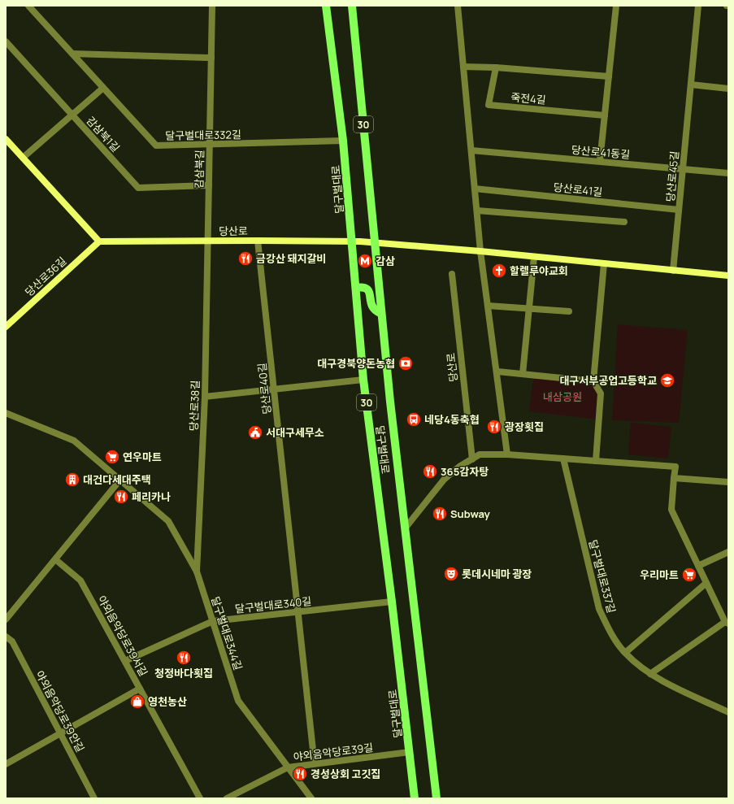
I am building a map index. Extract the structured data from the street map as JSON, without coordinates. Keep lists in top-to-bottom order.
{
  "streets": {
    "main road": [
      "30",
      "달구벌대로",
      "당산로",
      "당산로36길"
    ],
    "street": [
      "죽전4길",
      "감삼북1길",
      "달구벌대로332길",
      "당산로41동길",
      "감삼북길",
      "당산로45길",
      "당산로41길",
      "당산로40길",
      "당산로38길",
      "달구벌대로337길",
      "달구벌대로340길",
      "달구벌대로344길",
      "야외음악당로39서길",
      "야외음악당로39안길",
      "야외음악당로39길"
    ]
  },
  "crossings": [
    ["감삼북1길", "감삼북길"],
    ["달구벌대로332길", "감삼북길"],
    ["달구벌대로332길", "달구벌대로"],
    ["당산로41동길", "당산로45길"],
    ["감삼북길", "당산로"],
    ["감삼북길", "당산로38길"],
    ["당산로45길", "당산로41길"],
    ["당산로45길", "당산로"],
    ["달구벌대로", "당산로"],
    ["달구벌대로", "달구벌대로340길"],
    ["달구벌대로", "야외음악당로39길"],
    ["당산로", "당산로36길"],
    ["당산로", "당산로40길"],
    ["당산로", "당산로38길"],
    ["당산로40길", "달구벌대로340길"],
    ["당산로40길", "야외음악당로39길"],
    ["당산로38길", "달구벌대로344길"],
    ["달구벌대로340길", "달구벌대로344길"],
    ["달구벌대로340길", "야외음악당로39서길"],
    ["달구벌대로340길", "야외음악당로39길"],
    ["달구벌대로344길", "야외음악당로39길"]
  ],
  "parks": ["내삼공원"],
  "places": {
    "restaurant": [
      "금강산 돼지갈비",
      "광장횟집",
      "365감자탕",
      "페리카나",
      "Subway",
      "청정바다횟집",
      "경성상회 고깃집"
    ],
    "metro station": ["감삼"],
    "church": ["할렐루야교회"],
    "bank": ["대구경북양돈농협"],
    "school or university": ["대구서부공업고등학교"],
    "bus stop": ["네당4동축협"],
    "public building": ["서대구세무소"],
    "supermarket": ["연우마트", "우리마트"],
    "building": ["대건다세대주택"],
    "theatre": ["롯데시네마 광장"],
    "shop": ["영천농산"]
  }
}
